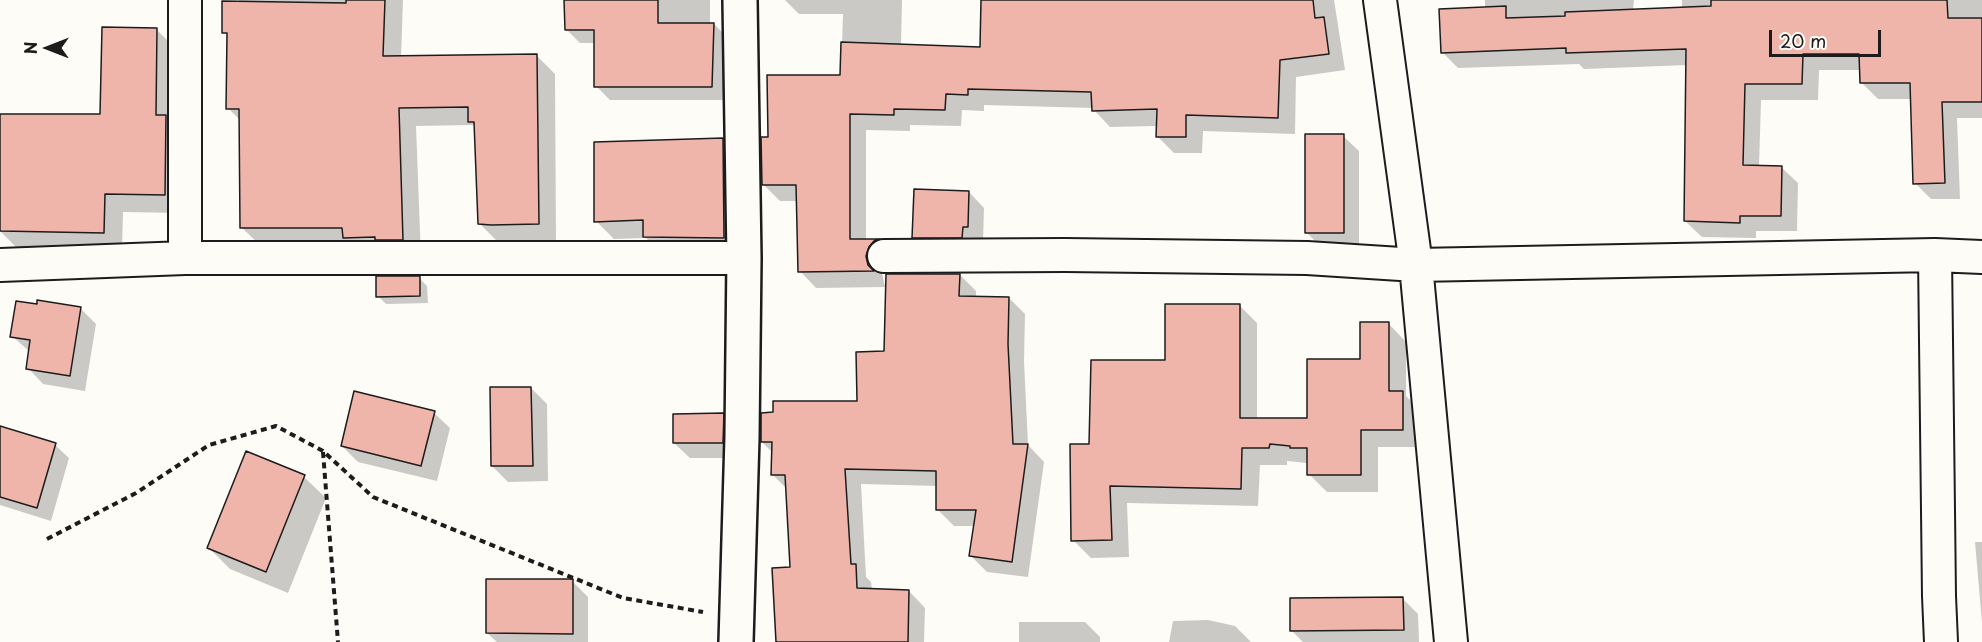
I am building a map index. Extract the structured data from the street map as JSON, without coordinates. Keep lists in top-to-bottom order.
{
  "scale_bar": "20 m",
  "north": "left"
}
